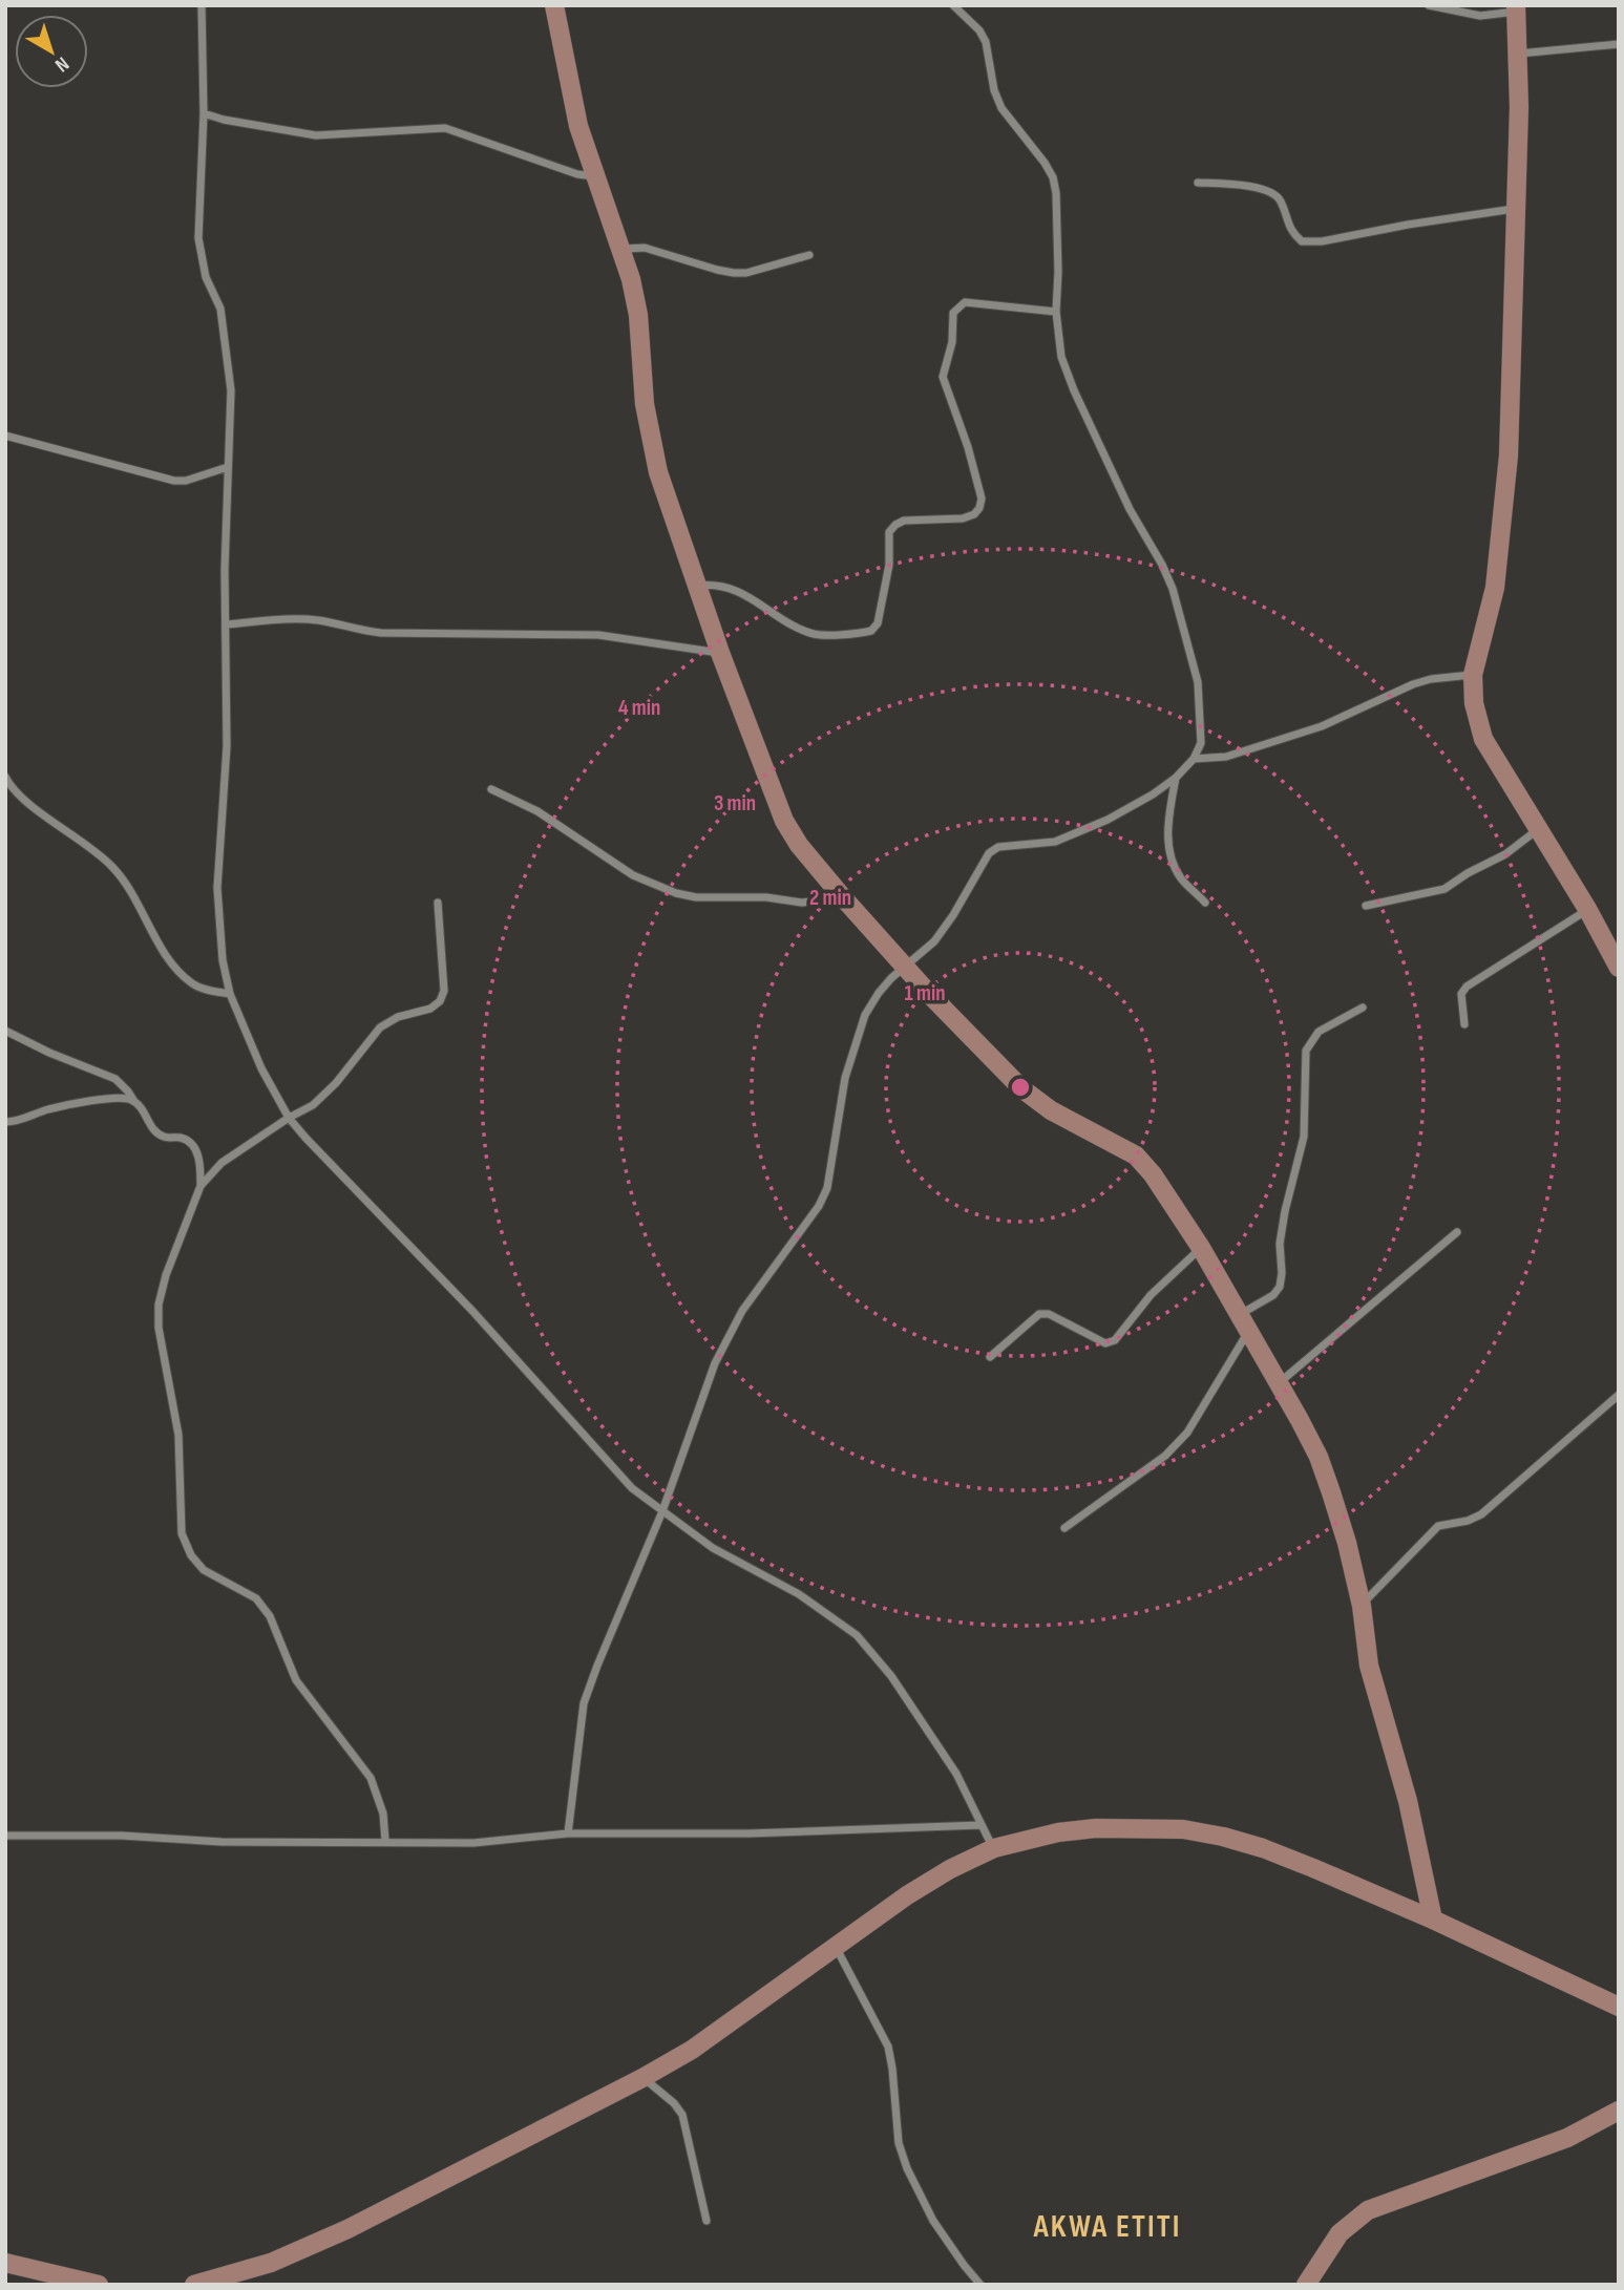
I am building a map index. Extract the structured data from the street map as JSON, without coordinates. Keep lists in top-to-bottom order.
{
  "districts": ["AKWA ETITI"],
  "north": "bottom right",
  "rings": [
    "4 min",
    "3 min",
    "2 min",
    "1 min"
  ]
}
